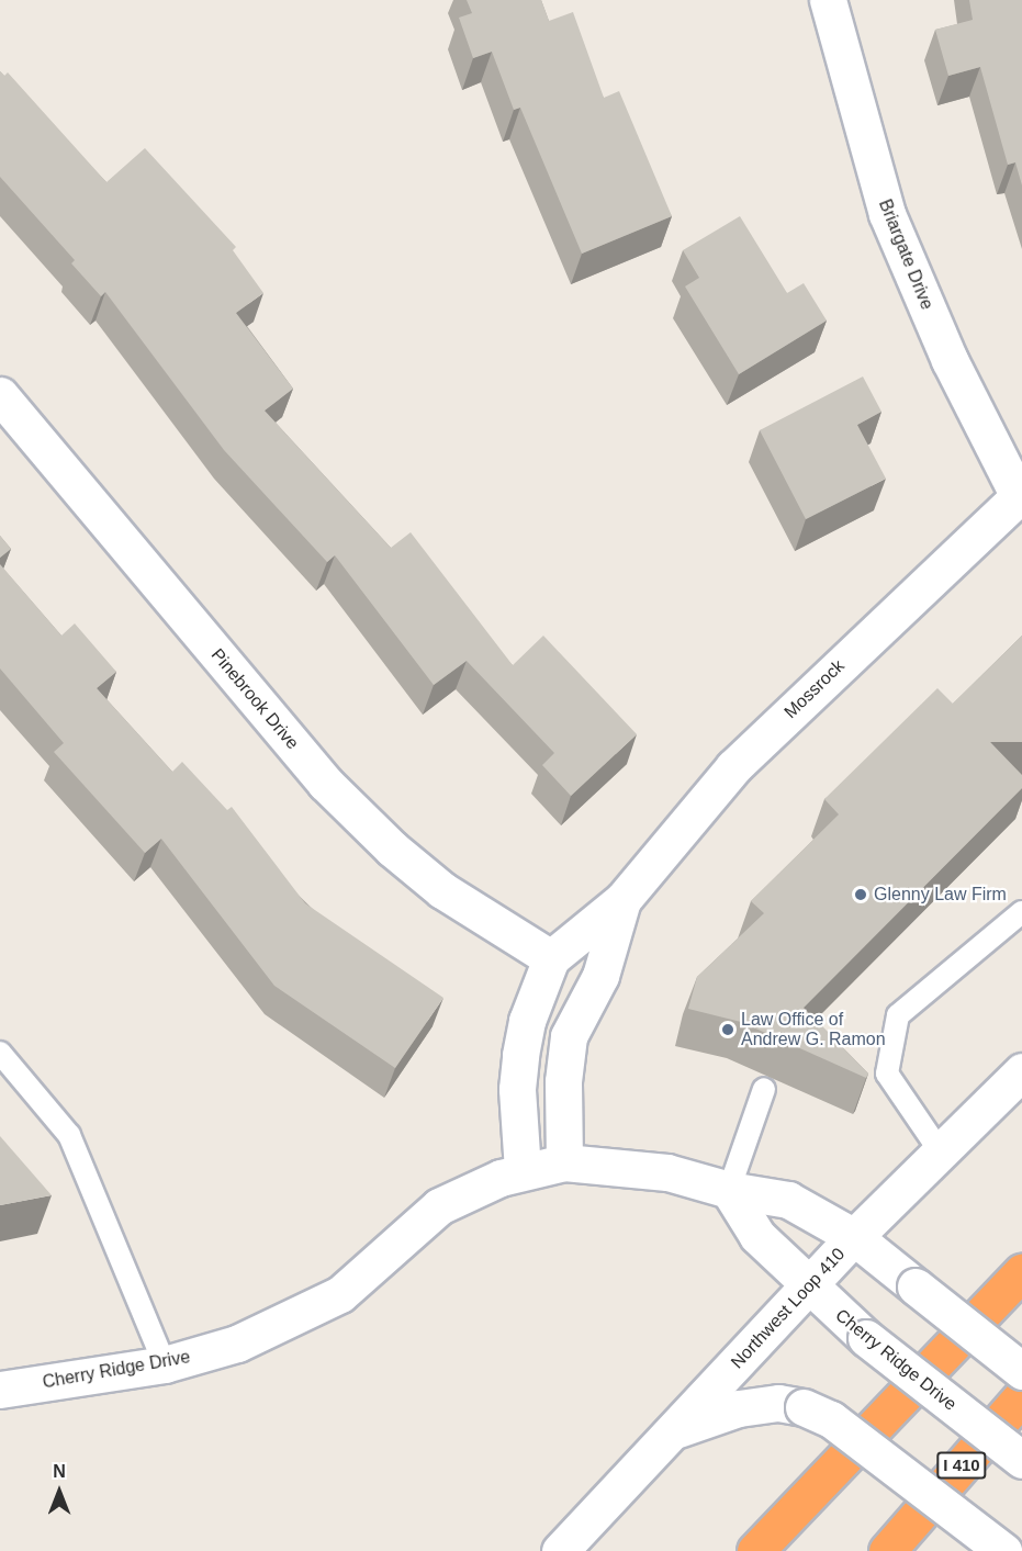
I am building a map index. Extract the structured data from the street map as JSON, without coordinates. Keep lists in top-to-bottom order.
{
  "streets": {
    "highway": ["I 410"],
    "street": [
      "Briargate Drive",
      "Mossrock",
      "Pinebrook Drive",
      "Northwest Loop 410",
      "Cherry Ridge Drive"
    ]
  },
  "crossings": [
    ["Briargate Drive", "Mossrock"],
    ["Mossrock", "Pinebrook Drive"],
    ["Mossrock", "Cherry Ridge Drive"],
    ["Northwest Loop 410", "Cherry Ridge Drive"]
  ],
  "places": ["Glenny Law Firm", "Law Office of Andrew G. Ramon"],
  "north": "top"
}
